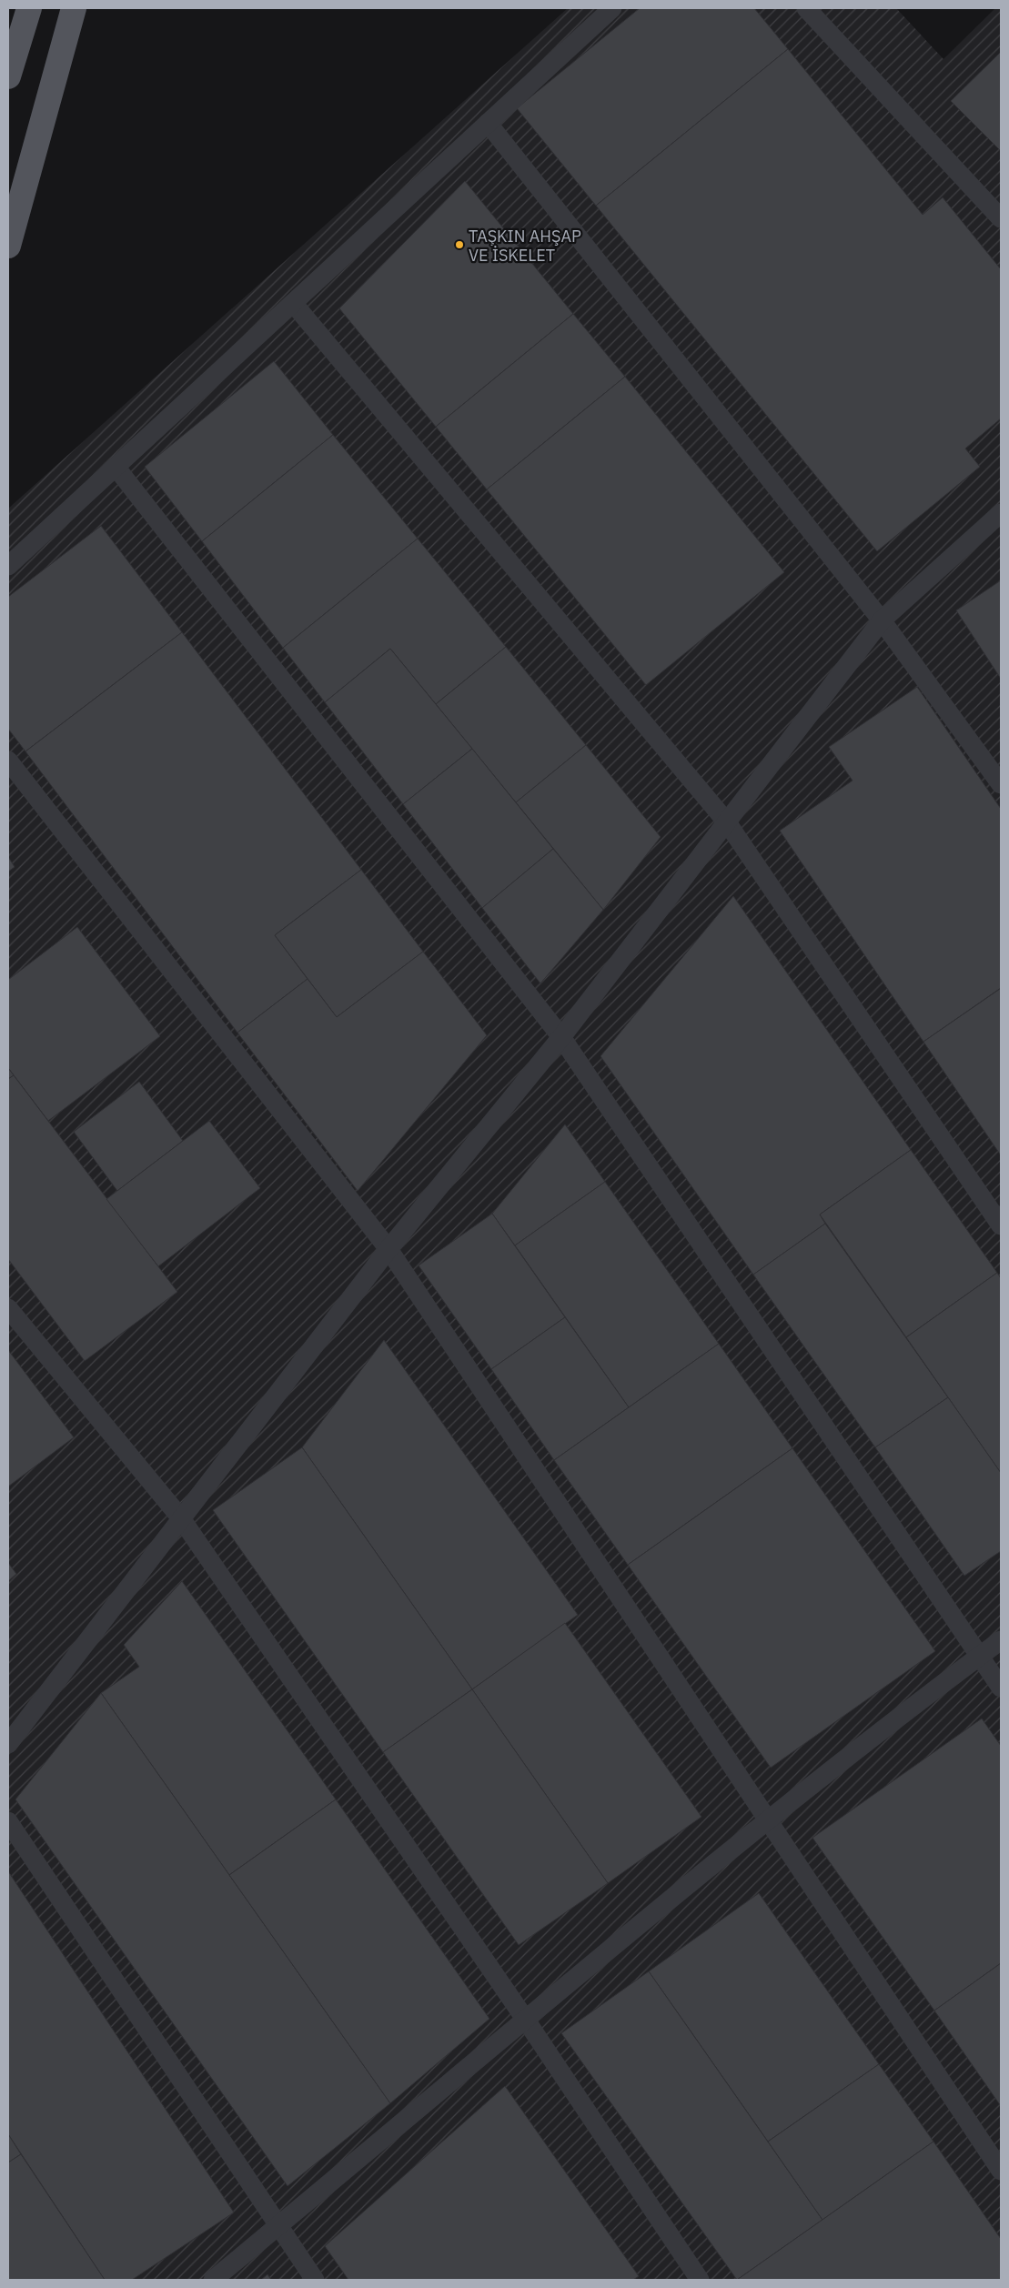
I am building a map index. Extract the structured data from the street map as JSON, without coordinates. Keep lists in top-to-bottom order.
{
  "places": ["TAŞKIN AHŞAP VE İSKELET"]
}
